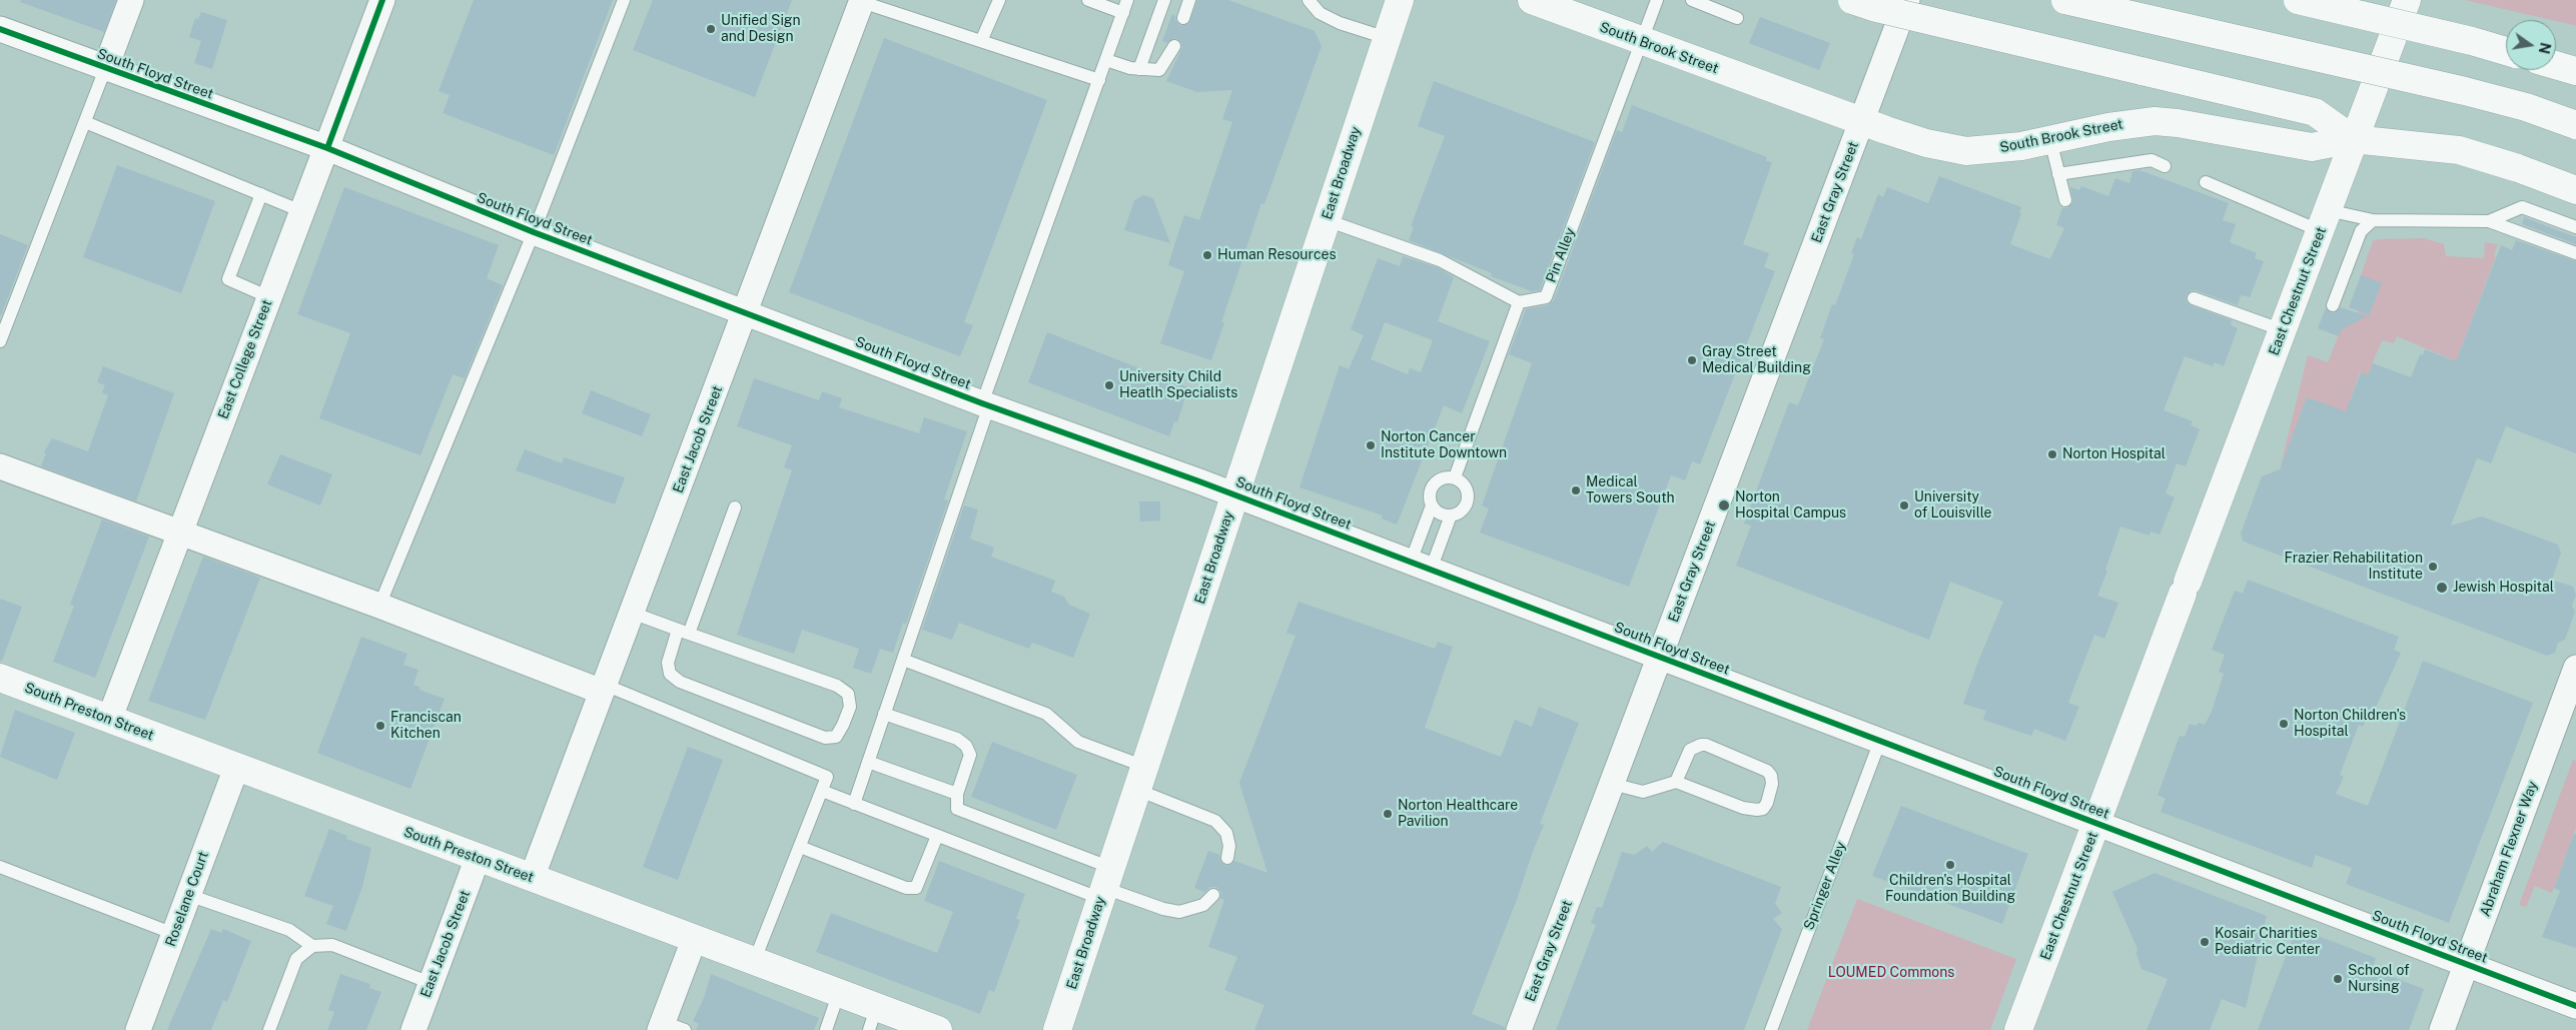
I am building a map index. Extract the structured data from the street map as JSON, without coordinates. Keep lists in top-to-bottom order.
{
  "streets": {
    "main road": [
      "South Brook Street",
      "East Broadway",
      "East Chestnut Street",
      "South Preston Street"
    ],
    "street": [
      "South Floyd Street",
      "East Gray Street",
      "East College Street",
      "East Jacob Street",
      "Abraham Flexner Way",
      "Roselane Court"
    ],
    "lane": ["Pin Alley", "Springer Alley"]
  },
  "crossings": [
    ["South Brook Street", "East Gray Street"],
    ["South Brook Street", "Pin Alley"],
    ["South Brook Street", "East Chestnut Street"],
    ["South Floyd Street", "East Broadway"],
    ["South Floyd Street", "East Gray Street"],
    ["South Floyd Street", "East Chestnut Street"],
    ["South Floyd Street", "East College Street"],
    ["South Floyd Street", "East Jacob Street"],
    ["South Floyd Street", "Abraham Flexner Way"],
    ["South Floyd Street", "Springer Alley"],
    ["East College Street", "South Preston Street"],
    ["East Jacob Street", "South Preston Street"],
    ["South Preston Street", "Roselane Court"]
  ],
  "parks": ["LOUMED Commons"],
  "places": [
    "Unified Sign and Design",
    "Human Resources",
    "Gray Street Medical Building",
    "University Child Heatlh Specialists",
    "Norton Cancer Institute Downtown",
    "Norton Hospital",
    "Medical Towers South",
    "Norton Hospital Campus",
    "University of Louisville",
    "Frazier Rehabilitation Institute",
    "Jewish Hospital",
    "Norton Children's Hospital",
    "Franciscan Kitchen",
    "Norton Healthcare Pavilion",
    "Children's Hospital Foundation Building",
    "Kosair Charities Pediatric Center",
    "School of Nursing"
  ],
  "north": "right"
}
